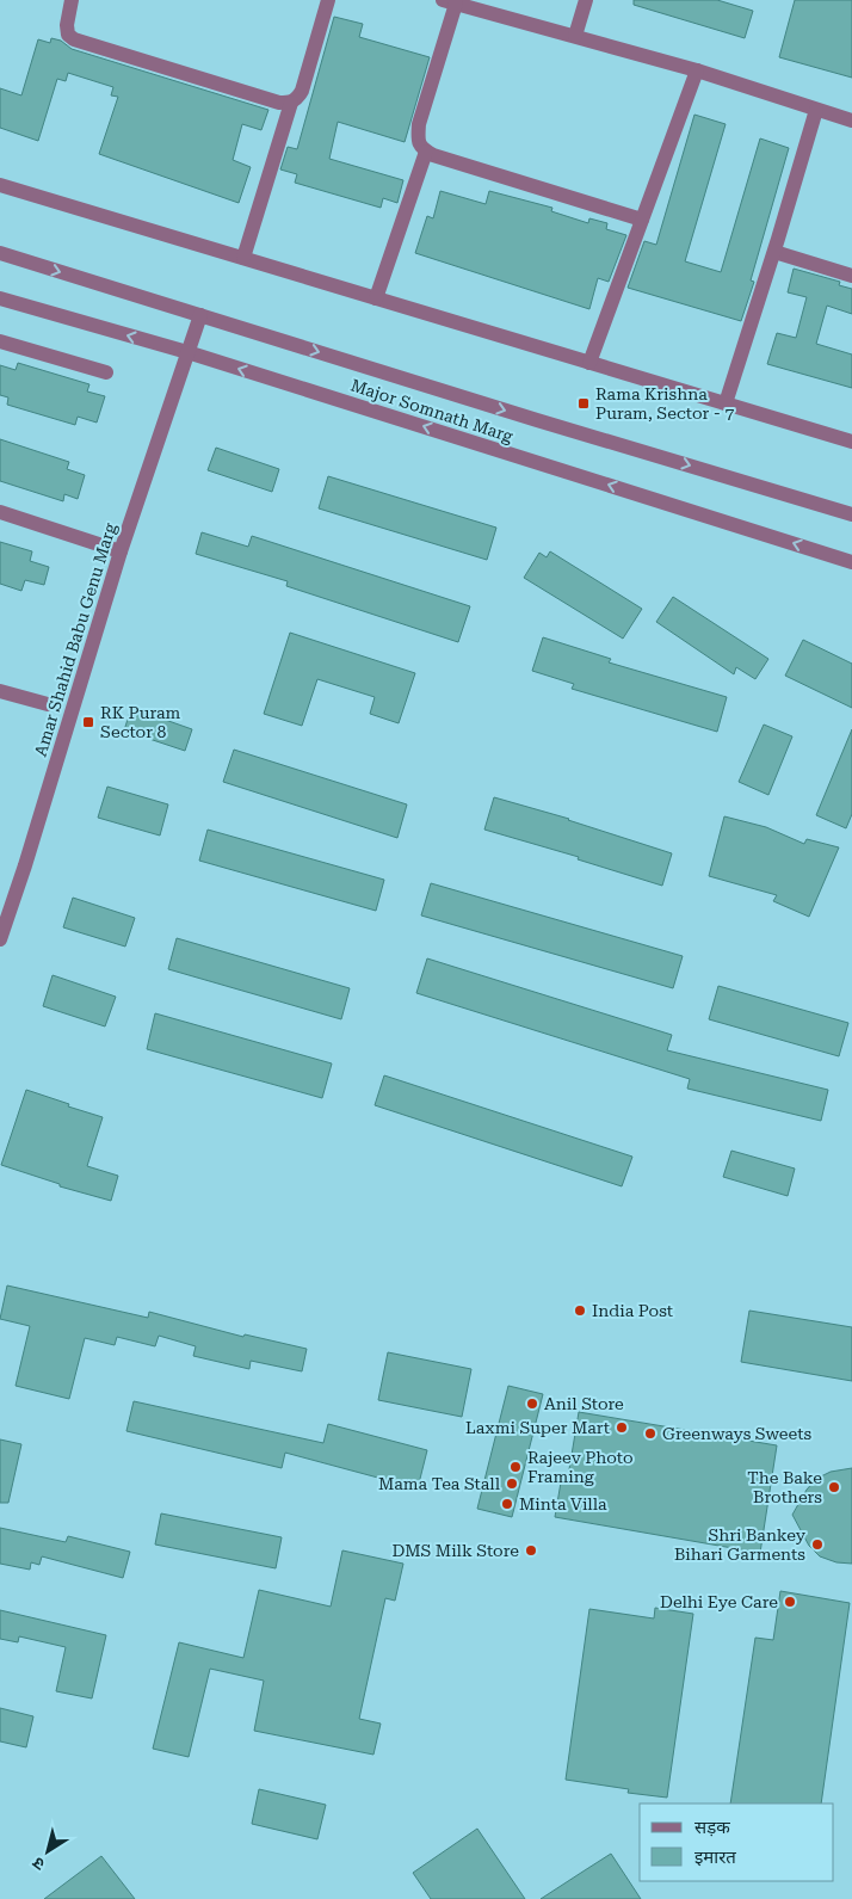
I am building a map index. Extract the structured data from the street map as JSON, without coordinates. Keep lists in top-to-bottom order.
{
  "streets": {
    "street": ["Major Somnath Marg", "Amar Shahid Babu Genu Marg"]
  },
  "crossings": [
    ["Major Somnath Marg", "Amar Shahid Babu Genu Marg"]
  ],
  "places": {
    "transit": ["Rama Krishna Puram, Sector - 7", "RK Puram Sector 8"],
    "other": [
      "India Post",
      "Anil Store",
      "Laxmi Super Mart",
      "Greenways Sweets",
      "Rajeev Photo Framing",
      "Mama Tea Stall",
      "The Bake Brothers",
      "Minta Villa",
      "Shri Bankey Bihari Garments",
      "DMS Milk Store",
      "Delhi Eye Care"
    ]
  },
  "legend": ["सड़क", "इमारत"],
  "north": "bottom left"
}
